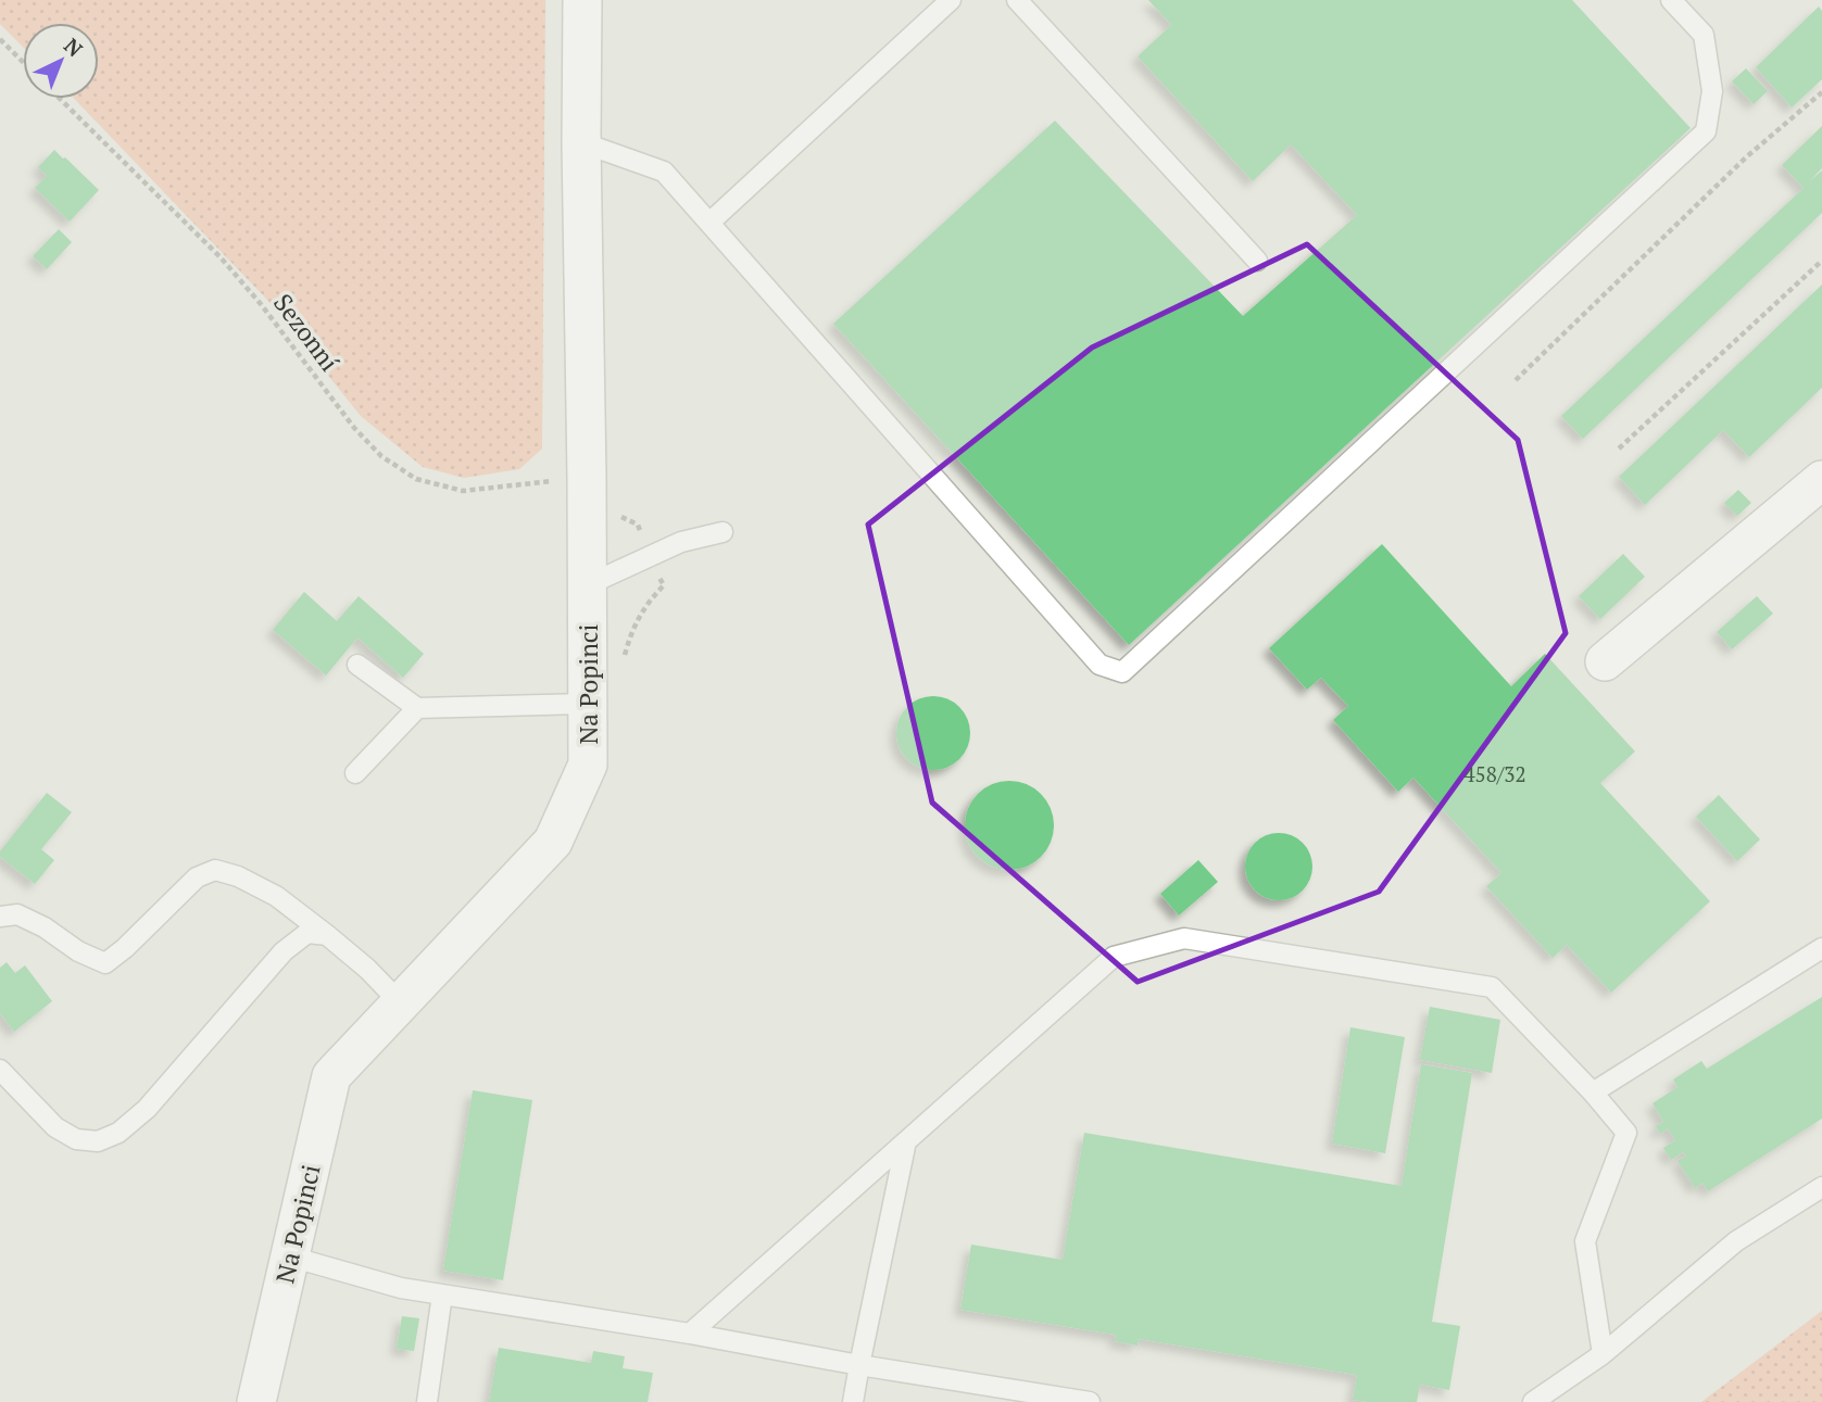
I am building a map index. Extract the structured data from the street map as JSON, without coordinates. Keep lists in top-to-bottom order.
{
  "streets": {
    "street": ["Na Popinci"],
    "path": ["Sezonní"]
  },
  "crossings": [
    ["Sezonní", "Na Popinci"]
  ],
  "house_numbers": ["458/32"],
  "north": "top right"
}
